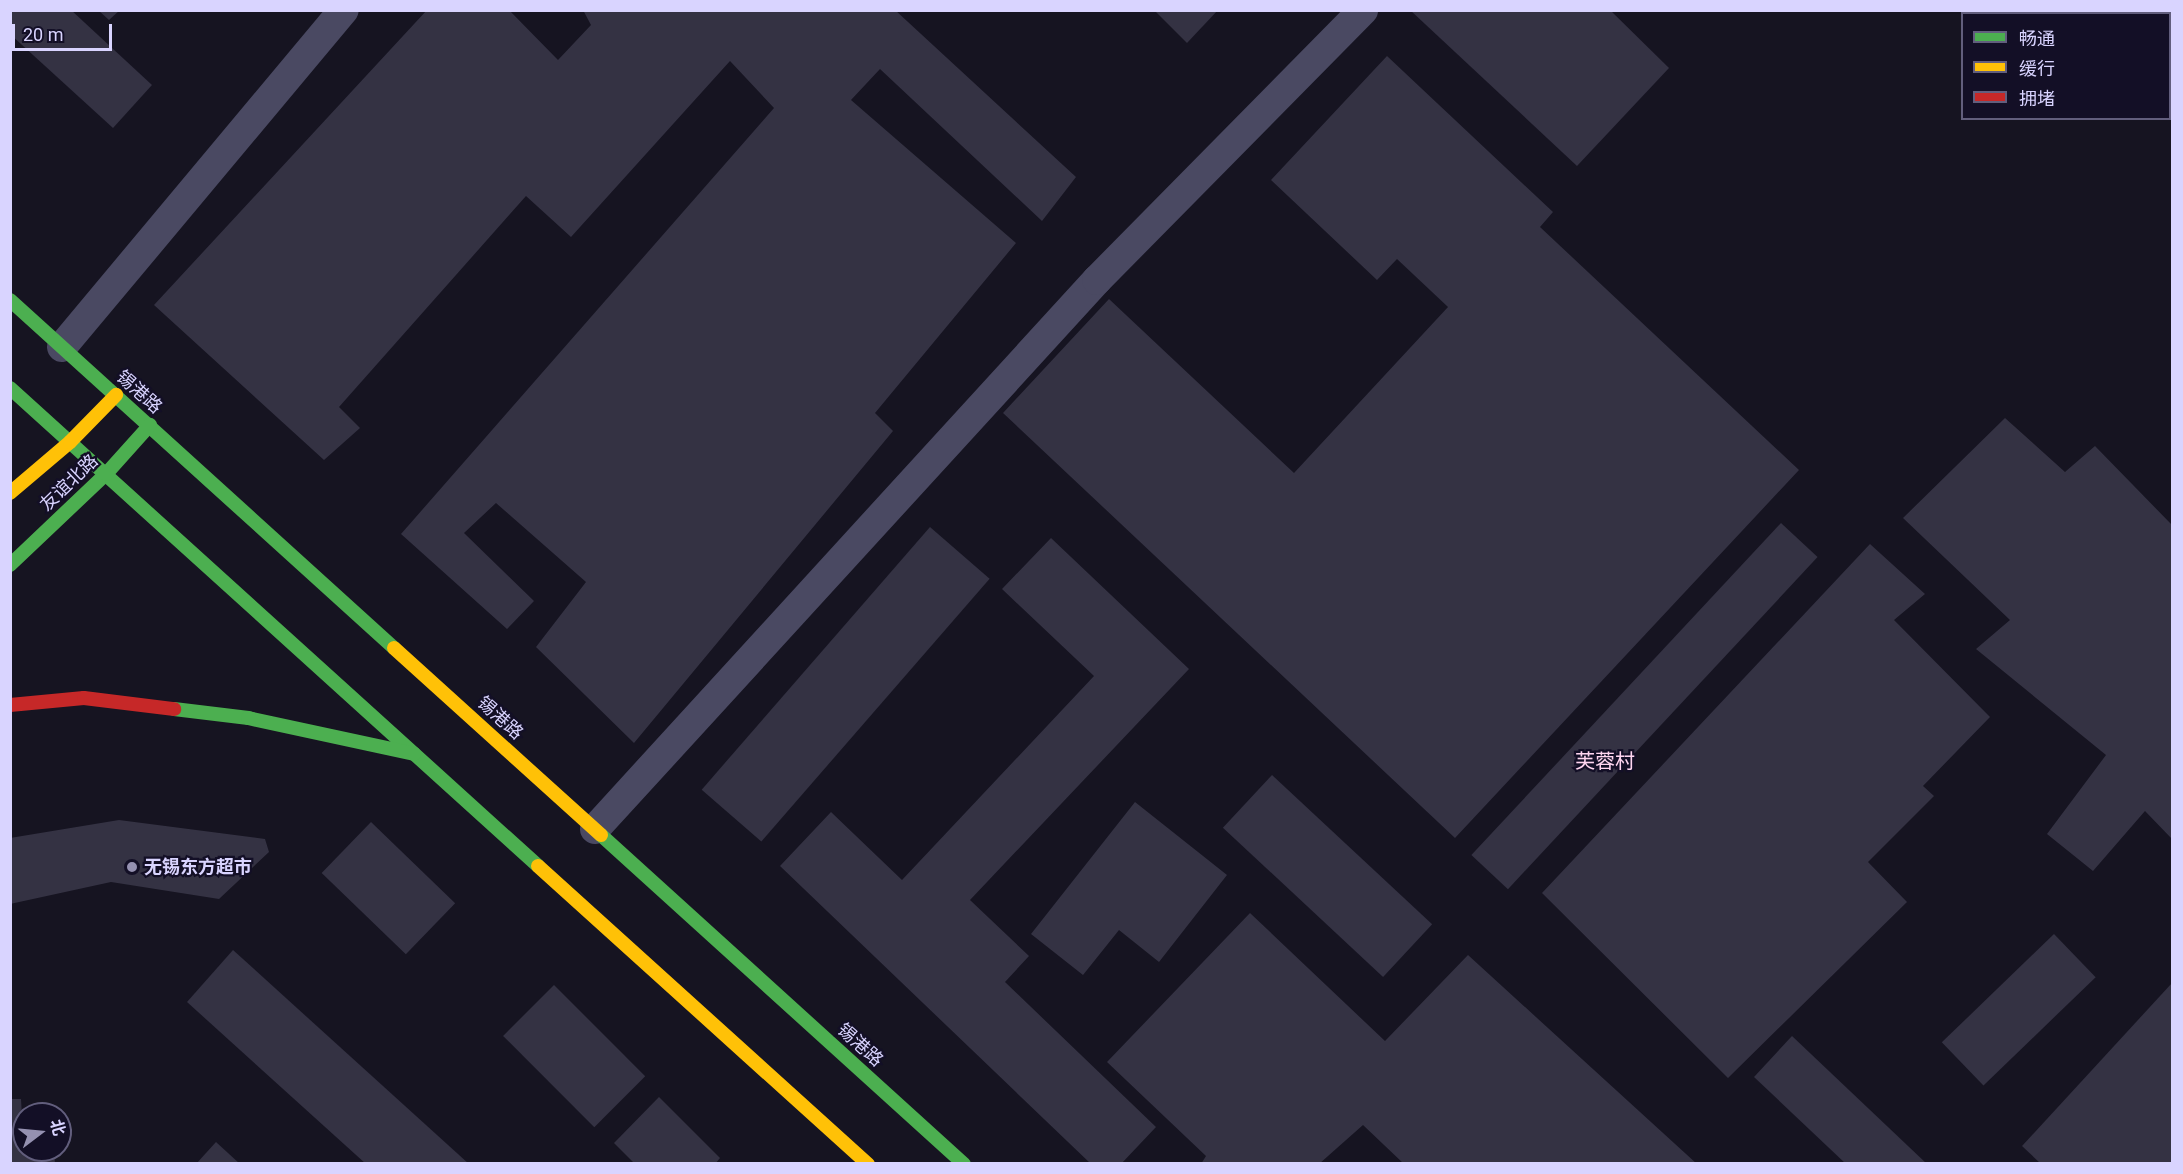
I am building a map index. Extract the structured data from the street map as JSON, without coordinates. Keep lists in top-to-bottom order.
{
  "streets": {
    "main road": ["锡港路", "友谊北路"]
  },
  "crossings": [
    ["锡港路", "友谊北路"]
  ],
  "districts": ["芙蓉村"],
  "places": ["无锡东方超市"],
  "legend": ["畅通", "缓行", "拥堵"],
  "scale_bar": "20 m",
  "north": "right"
}
